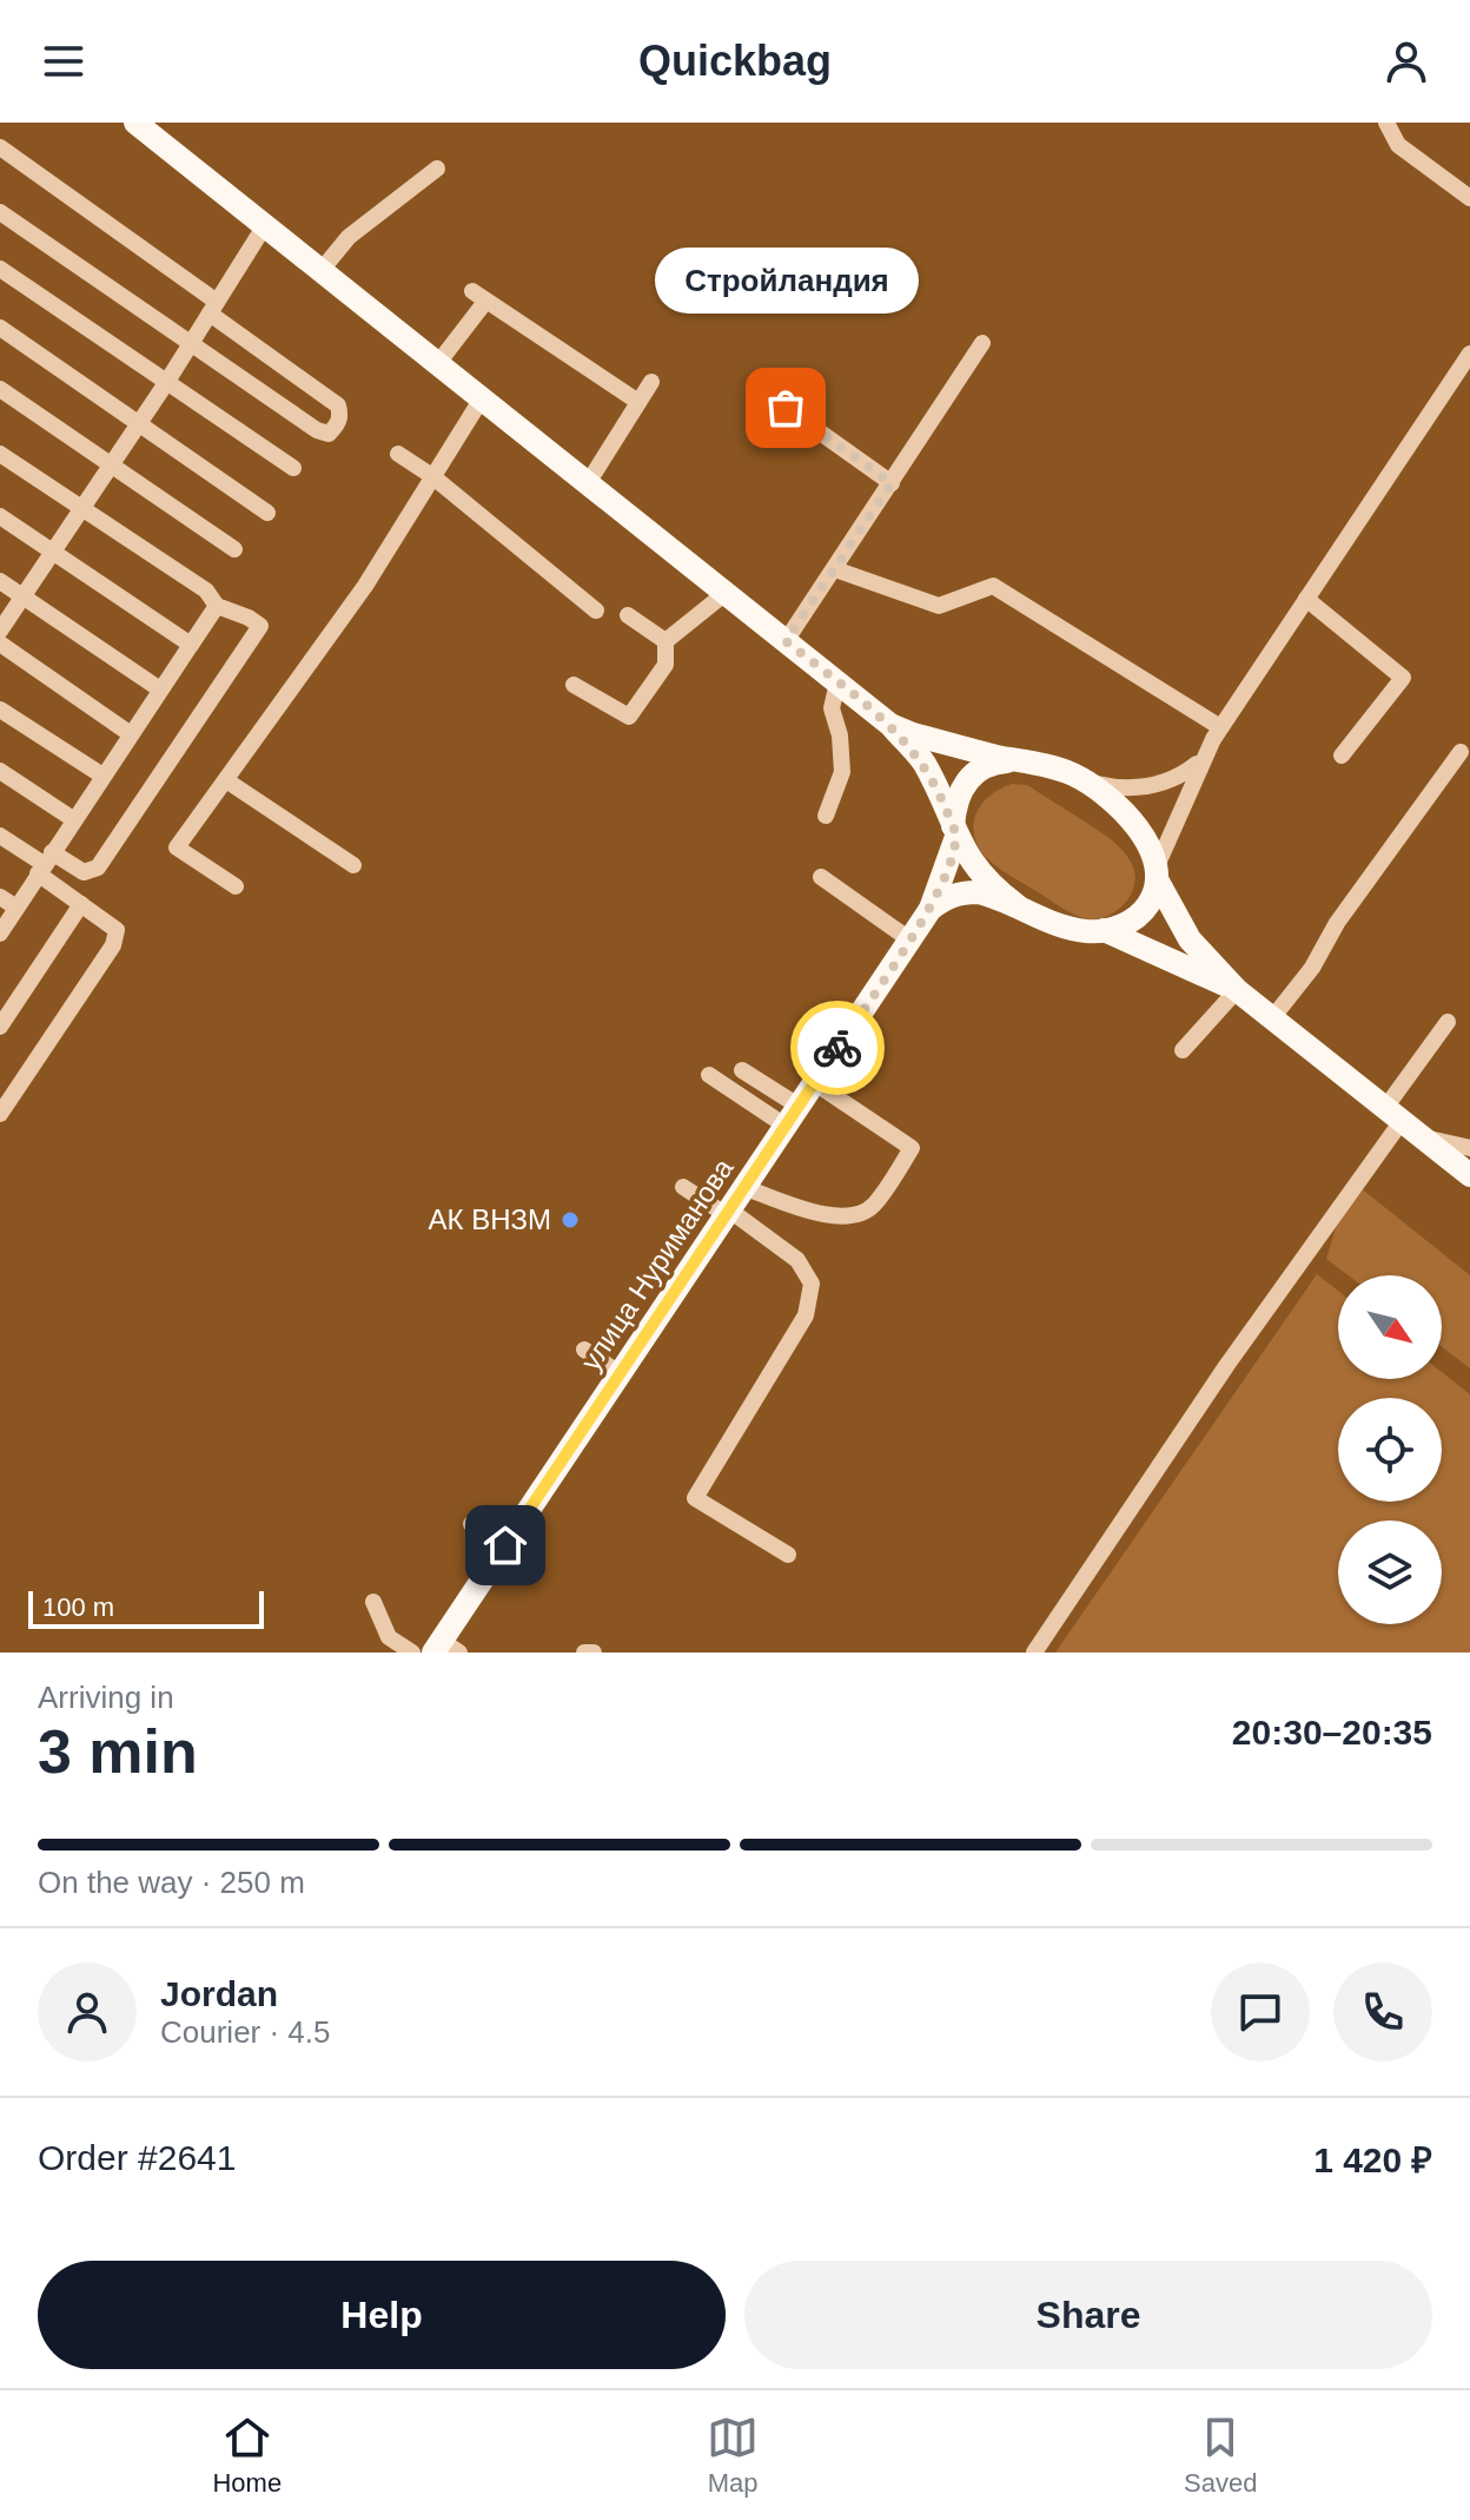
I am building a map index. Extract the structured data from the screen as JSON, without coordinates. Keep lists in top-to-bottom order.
{
  "streets": {
    "main road": ["улица Нуриманова"]
  },
  "places": ["Стройландия", "АК ВНЗМ"],
  "scale_bar": "100 m",
  "north": "bottom right",
  "page": {
    "header": "Quickbag",
    "bubble": "Стройландия",
    "scale": "100 m",
    "heading": ["3 min", "Arriving in", "20:30–20:35"],
    "panel": [
      "Jordan",
      "Courier · 4.5",
      "Order #2641",
      "1 420 ₽"
    ],
    "bar": "On the way · 250 m",
    "buttons": ["Help", "Share"],
    "tabs": ["Home", "Map", "Saved"]
  }
}
